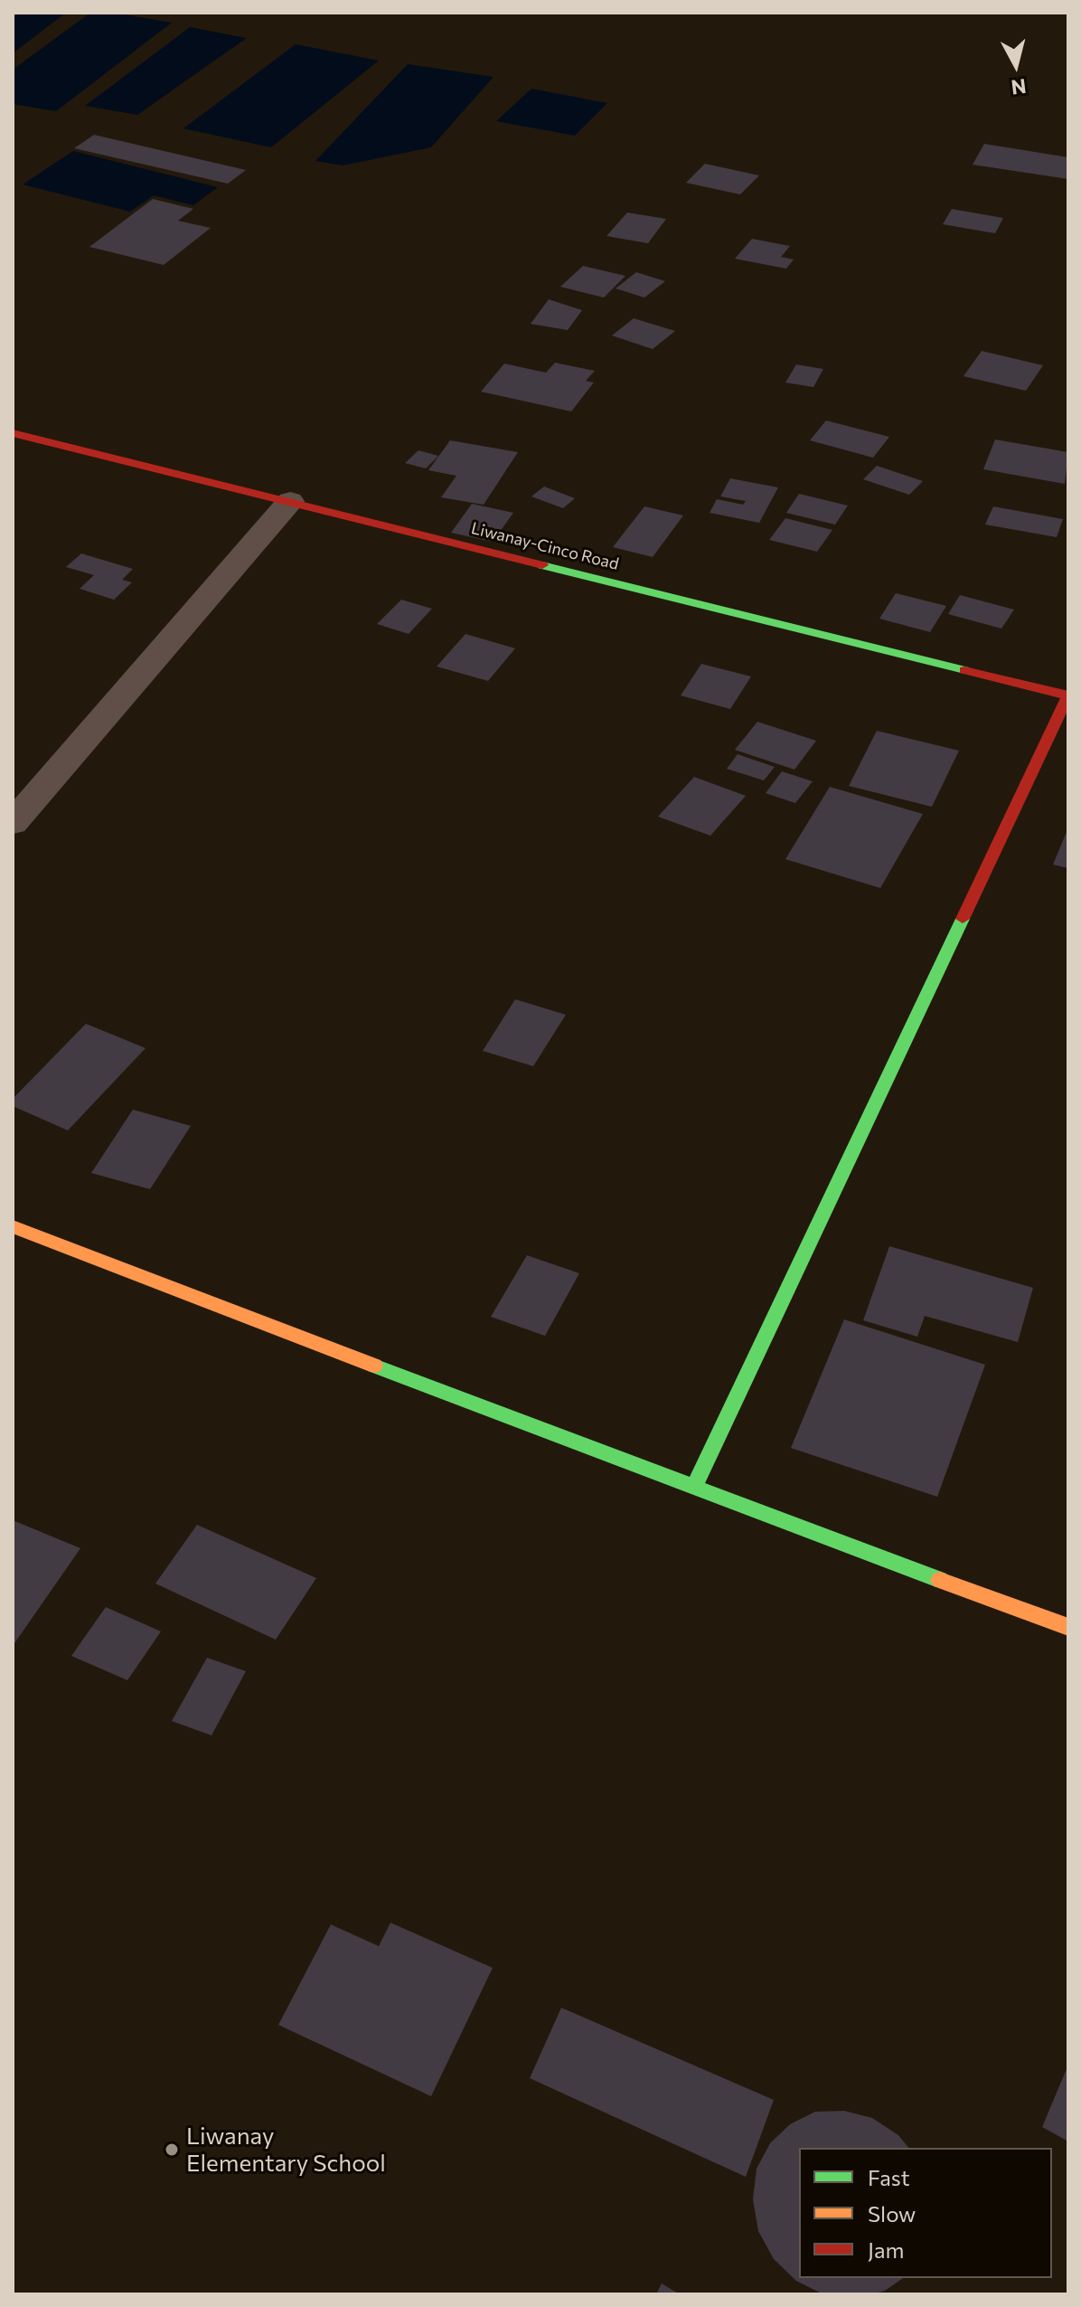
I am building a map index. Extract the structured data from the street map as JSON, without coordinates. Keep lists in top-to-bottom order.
{
  "streets": {
    "street": ["Liwanay-Cinco Road"]
  },
  "places": ["Liwanay Elementary School"],
  "legend": ["Fast", "Slow", "Jam"],
  "north": "bottom"
}
